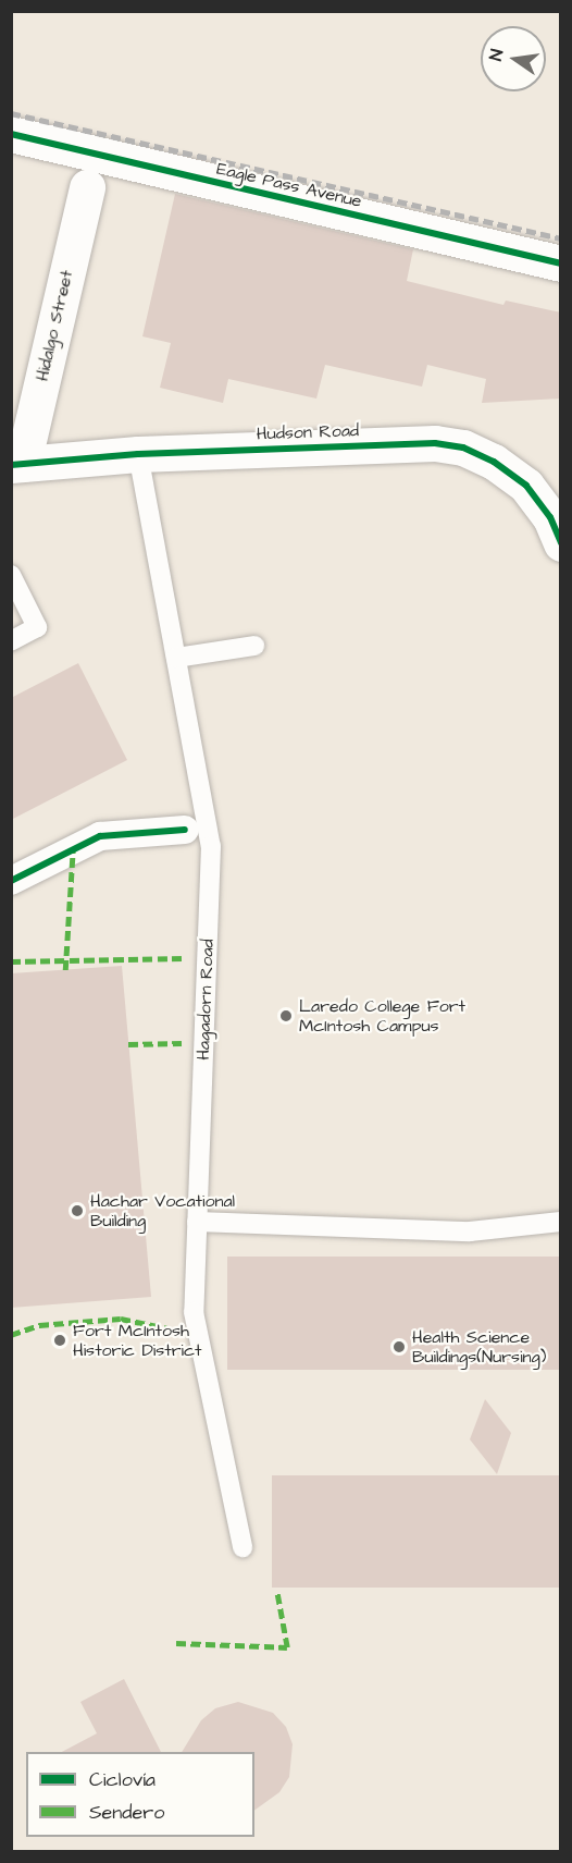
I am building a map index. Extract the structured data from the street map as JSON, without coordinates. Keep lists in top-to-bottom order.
{
  "streets": {
    "street": ["Eagle Pass Avenue", "Hidalgo Street", "Hudson Road"],
    "lane": ["Hagadorn Road"]
  },
  "crossings": [
    ["Hidalgo Street", "Hudson Road"],
    ["Hudson Road", "Hagadorn Road"]
  ],
  "places": [
    "Laredo College Fort McIntosh Campus",
    "Hachar Vocational Building",
    "Fort McIntosh Historic District",
    "Health Science Buildings(Nursing)"
  ],
  "legend": ["Ciclovía", "Sendero"],
  "north": "left"
}
